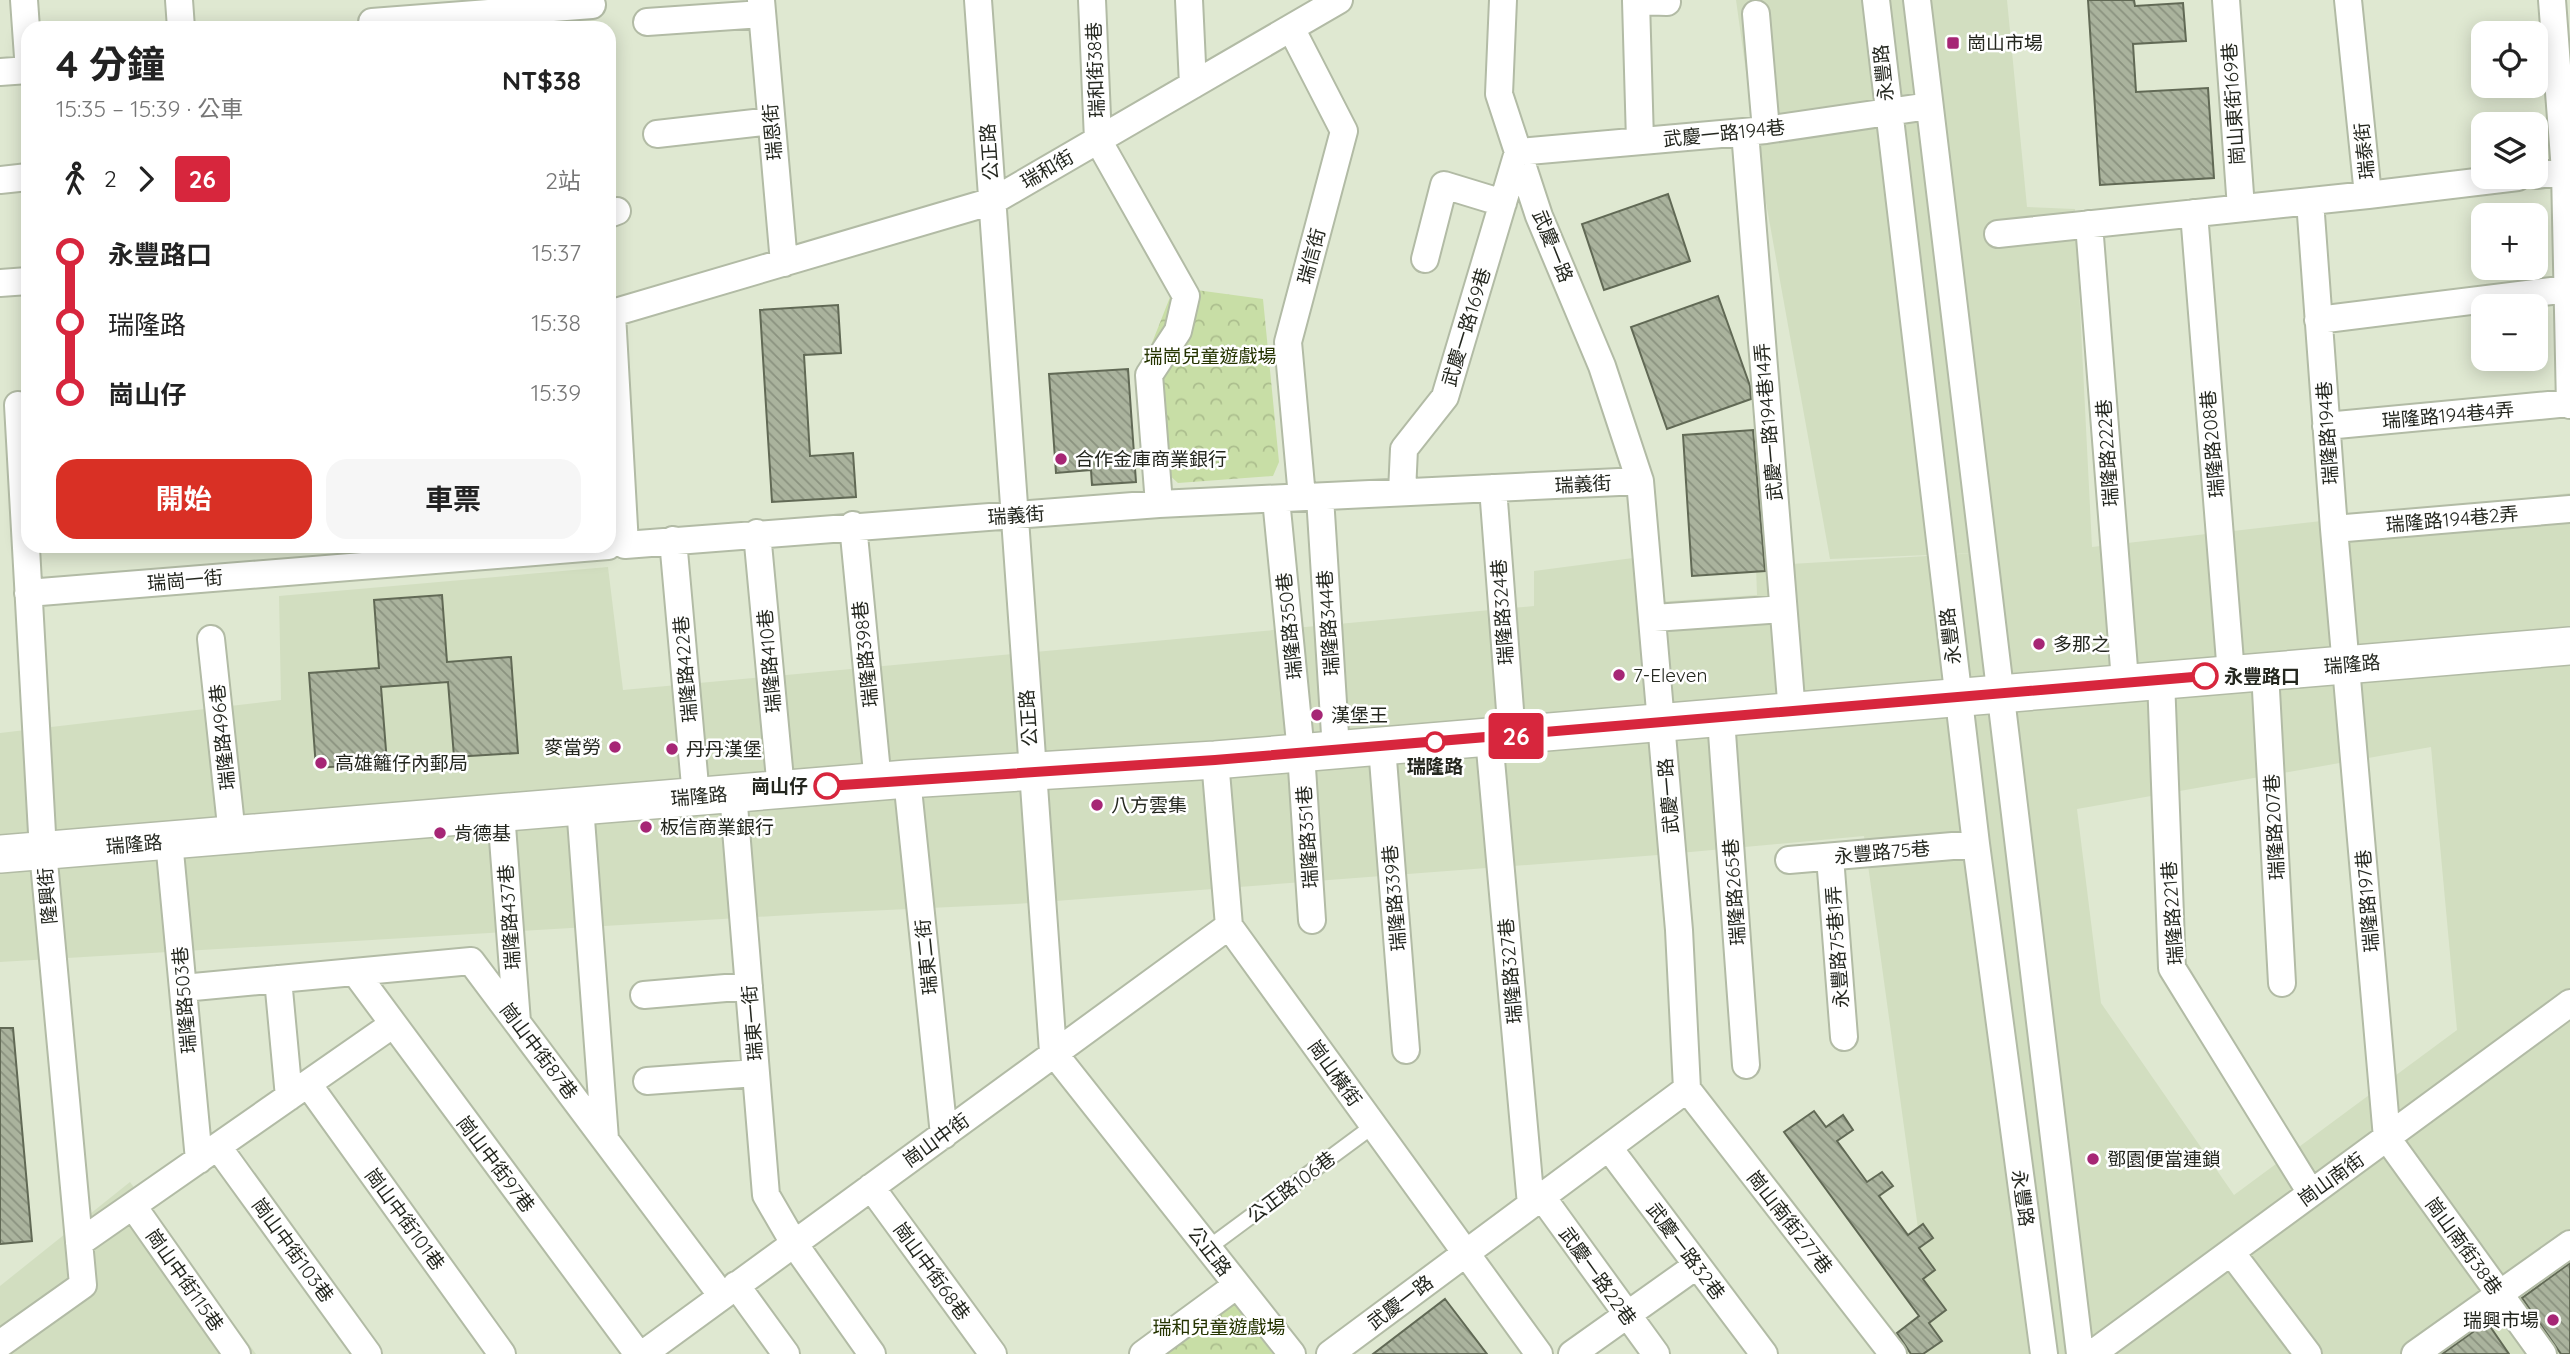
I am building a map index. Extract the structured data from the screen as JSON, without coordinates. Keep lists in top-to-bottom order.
{
  "streets": {
    "street": [
      "瑞和街38巷",
      "永豐路",
      "崗山東街169巷",
      "瑞恩街",
      "武慶一路194巷",
      "瑞泰街",
      "公正路",
      "瑞和街",
      "武慶一路",
      "瑞信街",
      "武慶一路169巷",
      "瑞隆路194巷4弄",
      "武慶一路194巷14弄",
      "瑞隆路194巷",
      "瑞隆路208巷",
      "瑞隆路222巷",
      "瑞義街",
      "瑞隆路194巷2弄",
      "瑞崗一街",
      "瑞隆路324巷",
      "瑞隆路344巷",
      "瑞隆路350巷",
      "瑞隆路398巷",
      "瑞隆路410巷",
      "瑞隆路",
      "瑞隆路422巷",
      "瑞隆路496巷",
      "瑞隆路207巷",
      "瑞隆路351巷",
      "永豐路75巷",
      "瑞隆路265巷",
      "隆興街",
      "瑞隆路339巷",
      "瑞隆路197巷",
      "瑞隆路221巷",
      "瑞隆路437巷",
      "永豐路75巷1弄",
      "瑞東二街",
      "瑞隆路327巷",
      "瑞隆路503巷",
      "瑞東一街",
      "崗山中街87巷",
      "崗山橫街",
      "崗山中街",
      "崗山中街97巷",
      "崗山南街",
      "崗山中街101巷",
      "崗山南街277巷",
      "崗山南街38巷",
      "崗山中街103巷",
      "武慶一路32巷",
      "崗山中街68巷",
      "武慶一路22巷",
      "崗山中街115巷"
    ],
    "lane": ["公正路106巷"]
  },
  "crossings": [
    ["瑞和街38巷", "瑞和街"],
    ["永豐路", "武慶一路194巷"],
    ["永豐路", "瑞隆路"],
    ["永豐路", "永豐路75巷"],
    ["瑞恩街", "瑞和街"],
    ["武慶一路194巷", "武慶一路"],
    ["武慶一路194巷", "武慶一路169巷"],
    ["武慶一路194巷", "武慶一路194巷14弄"],
    ["公正路", "瑞和街"],
    ["公正路", "瑞義街"],
    ["公正路", "瑞隆路"],
    ["公正路", "崗山中街"],
    ["公正路", "公正路106巷"],
    ["瑞和街", "瑞信街"],
    ["武慶一路", "武慶一路169巷"],
    ["武慶一路", "瑞義街"],
    ["武慶一路", "瑞隆路"],
    ["武慶一路", "瑞隆路327巷"],
    ["武慶一路", "崗山橫街"],
    ["武慶一路", "崗山南街277巷"],
    ["武慶一路", "武慶一路32巷"],
    ["武慶一路", "武慶一路22巷"],
    ["瑞信街", "瑞義街"],
    ["瑞信街", "瑞隆路344巷"],
    ["瑞信街", "瑞隆路350巷"],
    ["武慶一路169巷", "瑞義街"],
    ["瑞隆路194巷4弄", "瑞隆路194巷"],
    ["武慶一路194巷14弄", "瑞隆路"],
    ["瑞隆路194巷", "瑞隆路194巷2弄"],
    ["瑞隆路194巷", "瑞隆路"],
    ["瑞隆路194巷", "瑞隆路197巷"],
    ["瑞隆路208巷", "瑞隆路"],
    ["瑞隆路208巷", "瑞隆路207巷"],
    ["瑞隆路222巷", "瑞隆路"],
    ["瑞義街", "瑞隆路324巷"],
    ["瑞義街", "瑞隆路344巷"],
    ["瑞義街", "瑞隆路350巷"],
    ["瑞義街", "瑞隆路398巷"],
    ["瑞義街", "瑞隆路410巷"],
    ["瑞義街", "瑞隆路422巷"],
    ["瑞崗一街", "隆興街"],
    ["瑞隆路324巷", "瑞隆路"],
    ["瑞隆路324巷", "瑞隆路327巷"],
    ["瑞隆路344巷", "瑞隆路350巷"],
    ["瑞隆路344巷", "瑞隆路"],
    ["瑞隆路344巷", "瑞隆路351巷"],
    ["瑞隆路350巷", "瑞隆路"],
    ["瑞隆路350巷", "瑞隆路351巷"],
    ["瑞隆路398巷", "瑞隆路"],
    ["瑞隆路398巷", "瑞東二街"],
    ["瑞隆路410巷", "瑞隆路"],
    ["瑞隆路", "瑞隆路422巷"],
    ["瑞隆路", "瑞隆路496巷"],
    ["瑞隆路", "瑞隆路207巷"],
    ["瑞隆路", "瑞隆路351巷"],
    ["瑞隆路", "瑞隆路265巷"],
    ["瑞隆路", "隆興街"],
    ["瑞隆路", "瑞隆路339巷"],
    ["瑞隆路", "瑞隆路197巷"],
    ["瑞隆路", "瑞隆路221巷"],
    ["瑞隆路", "瑞隆路437巷"],
    ["瑞隆路", "瑞東二街"],
    ["瑞隆路", "瑞隆路327巷"],
    ["瑞隆路", "瑞隆路503巷"],
    ["瑞隆路", "瑞東一街"],
    ["永豐路75巷", "永豐路75巷1弄"],
    ["瑞隆路197巷", "崗山南街"],
    ["瑞隆路197巷", "崗山南街38巷"],
    ["瑞隆路221巷", "崗山南街"],
    ["瑞隆路437巷", "崗山中街87巷"],
    ["瑞東二街", "崗山中街"],
    ["瑞隆路327巷", "武慶一路22巷"],
    ["瑞隆路503巷", "崗山中街87巷"],
    ["瑞隆路503巷", "崗山中街103巷"],
    ["瑞東一街", "崗山中街"],
    ["崗山中街87巷", "崗山中街"],
    ["崗山中街87巷", "崗山中街97巷"],
    ["崗山橫街", "崗山中街"],
    ["崗山橫街", "公正路106巷"],
    ["崗山中街", "崗山中街97巷"],
    ["崗山中街", "崗山中街68巷"],
    ["崗山南街", "崗山南街38巷"]
  ],
  "parks": ["瑞崗兒童遊戲場", "瑞和兒童遊戲場"],
  "places": {
    "transit": ["崗山市場"],
    "other": [
      "合作金庫商業銀行",
      "多那之",
      "7-Eleven",
      "永豐路口",
      "漢堡王",
      "瑞隆路",
      "麥當勞",
      "丹丹漢堡",
      "高雄籬仔內郵局",
      "崗山仔",
      "八方雲集",
      "板信商業銀行",
      "肯德基",
      "鄧園便當連鎖",
      "瑞興市場"
    ]
  },
  "lines": ["bus line 26"],
  "page": {
    "on_map": "26",
    "map_buttons": ["+", "−"],
    "heading": ["4 分鐘", "15:35 – 15:39 · 公車", "NT$38"],
    "legs": ["2", "26", "2站"],
    "list": [
      {
        "name": "永豐路口",
        "value": "15:37"
      },
      {
        "name": "瑞隆路",
        "value": "15:38"
      },
      {
        "name": "崗山仔",
        "value": "15:39"
      }
    ],
    "buttons": ["開始", "車票"]
  }
}
